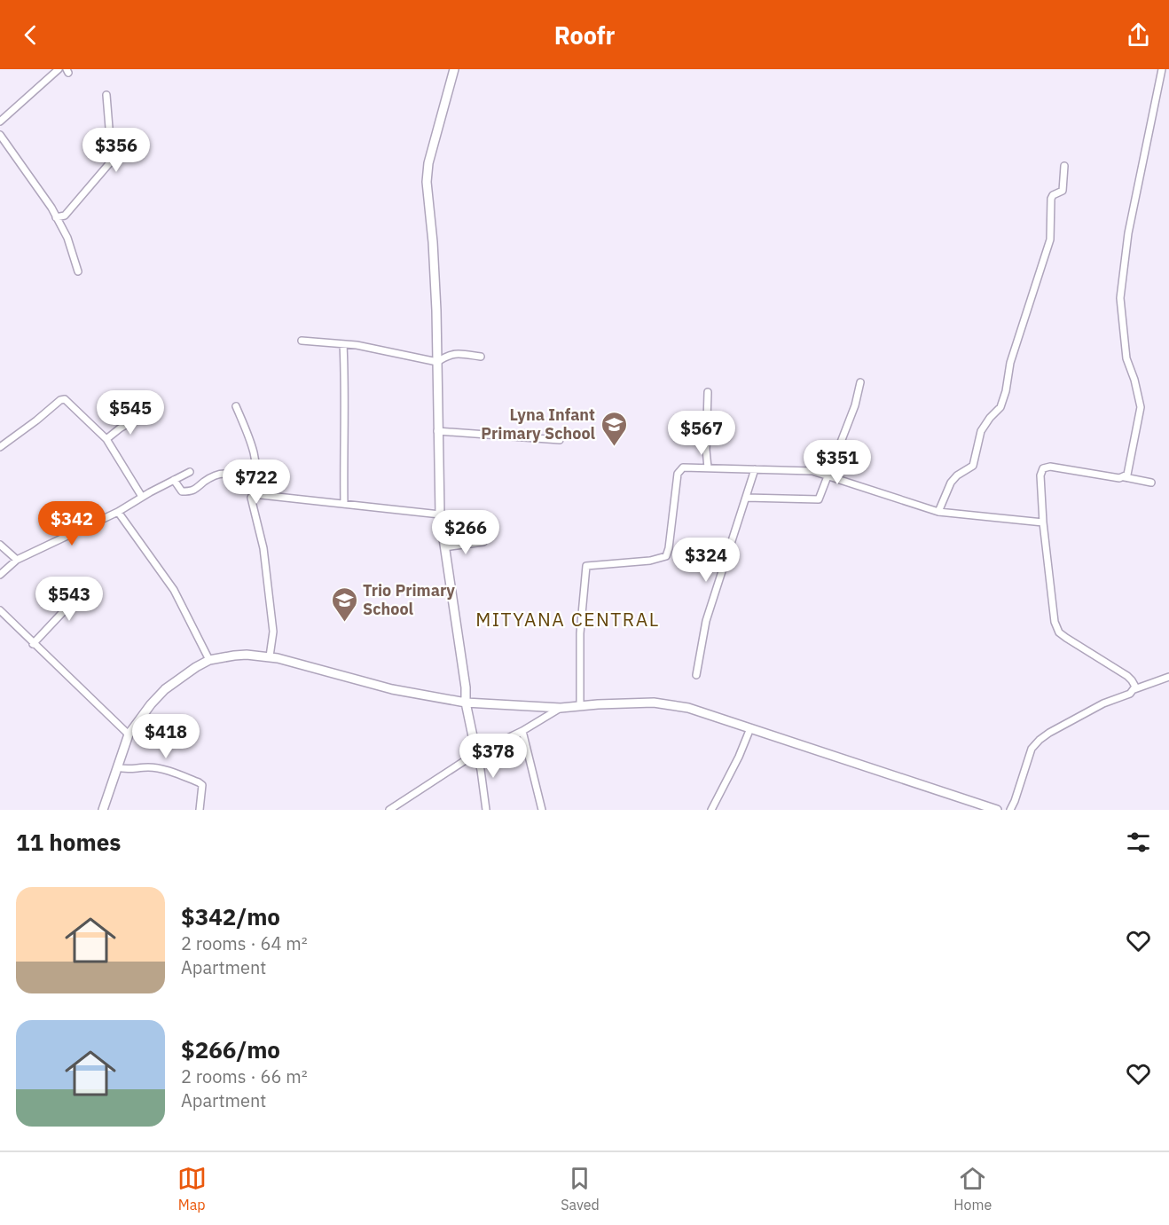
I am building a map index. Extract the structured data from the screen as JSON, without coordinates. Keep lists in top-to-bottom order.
{
  "districts": ["MITYANA CENTRAL"],
  "places": {
    "school or university": ["Lyna Infant Primary School", "Trio Primary School"]
  },
  "page": {
    "header": "Roofr",
    "price": [
      "$356",
      "$545",
      "$567",
      "$351",
      "$722",
      "$342",
      "$266",
      "$324",
      "$543",
      "$418",
      "$378"
    ],
    "heading": "11 homes",
    "list": [
      {
        "name": "$342/mo",
        "note": "2 rooms · 64 m² · Apartment"
      },
      {
        "name": "$266/mo",
        "note": "2 rooms · 66 m² · Apartment"
      }
    ],
    "tabs": ["Map", "Saved", "Home"]
  }
}
